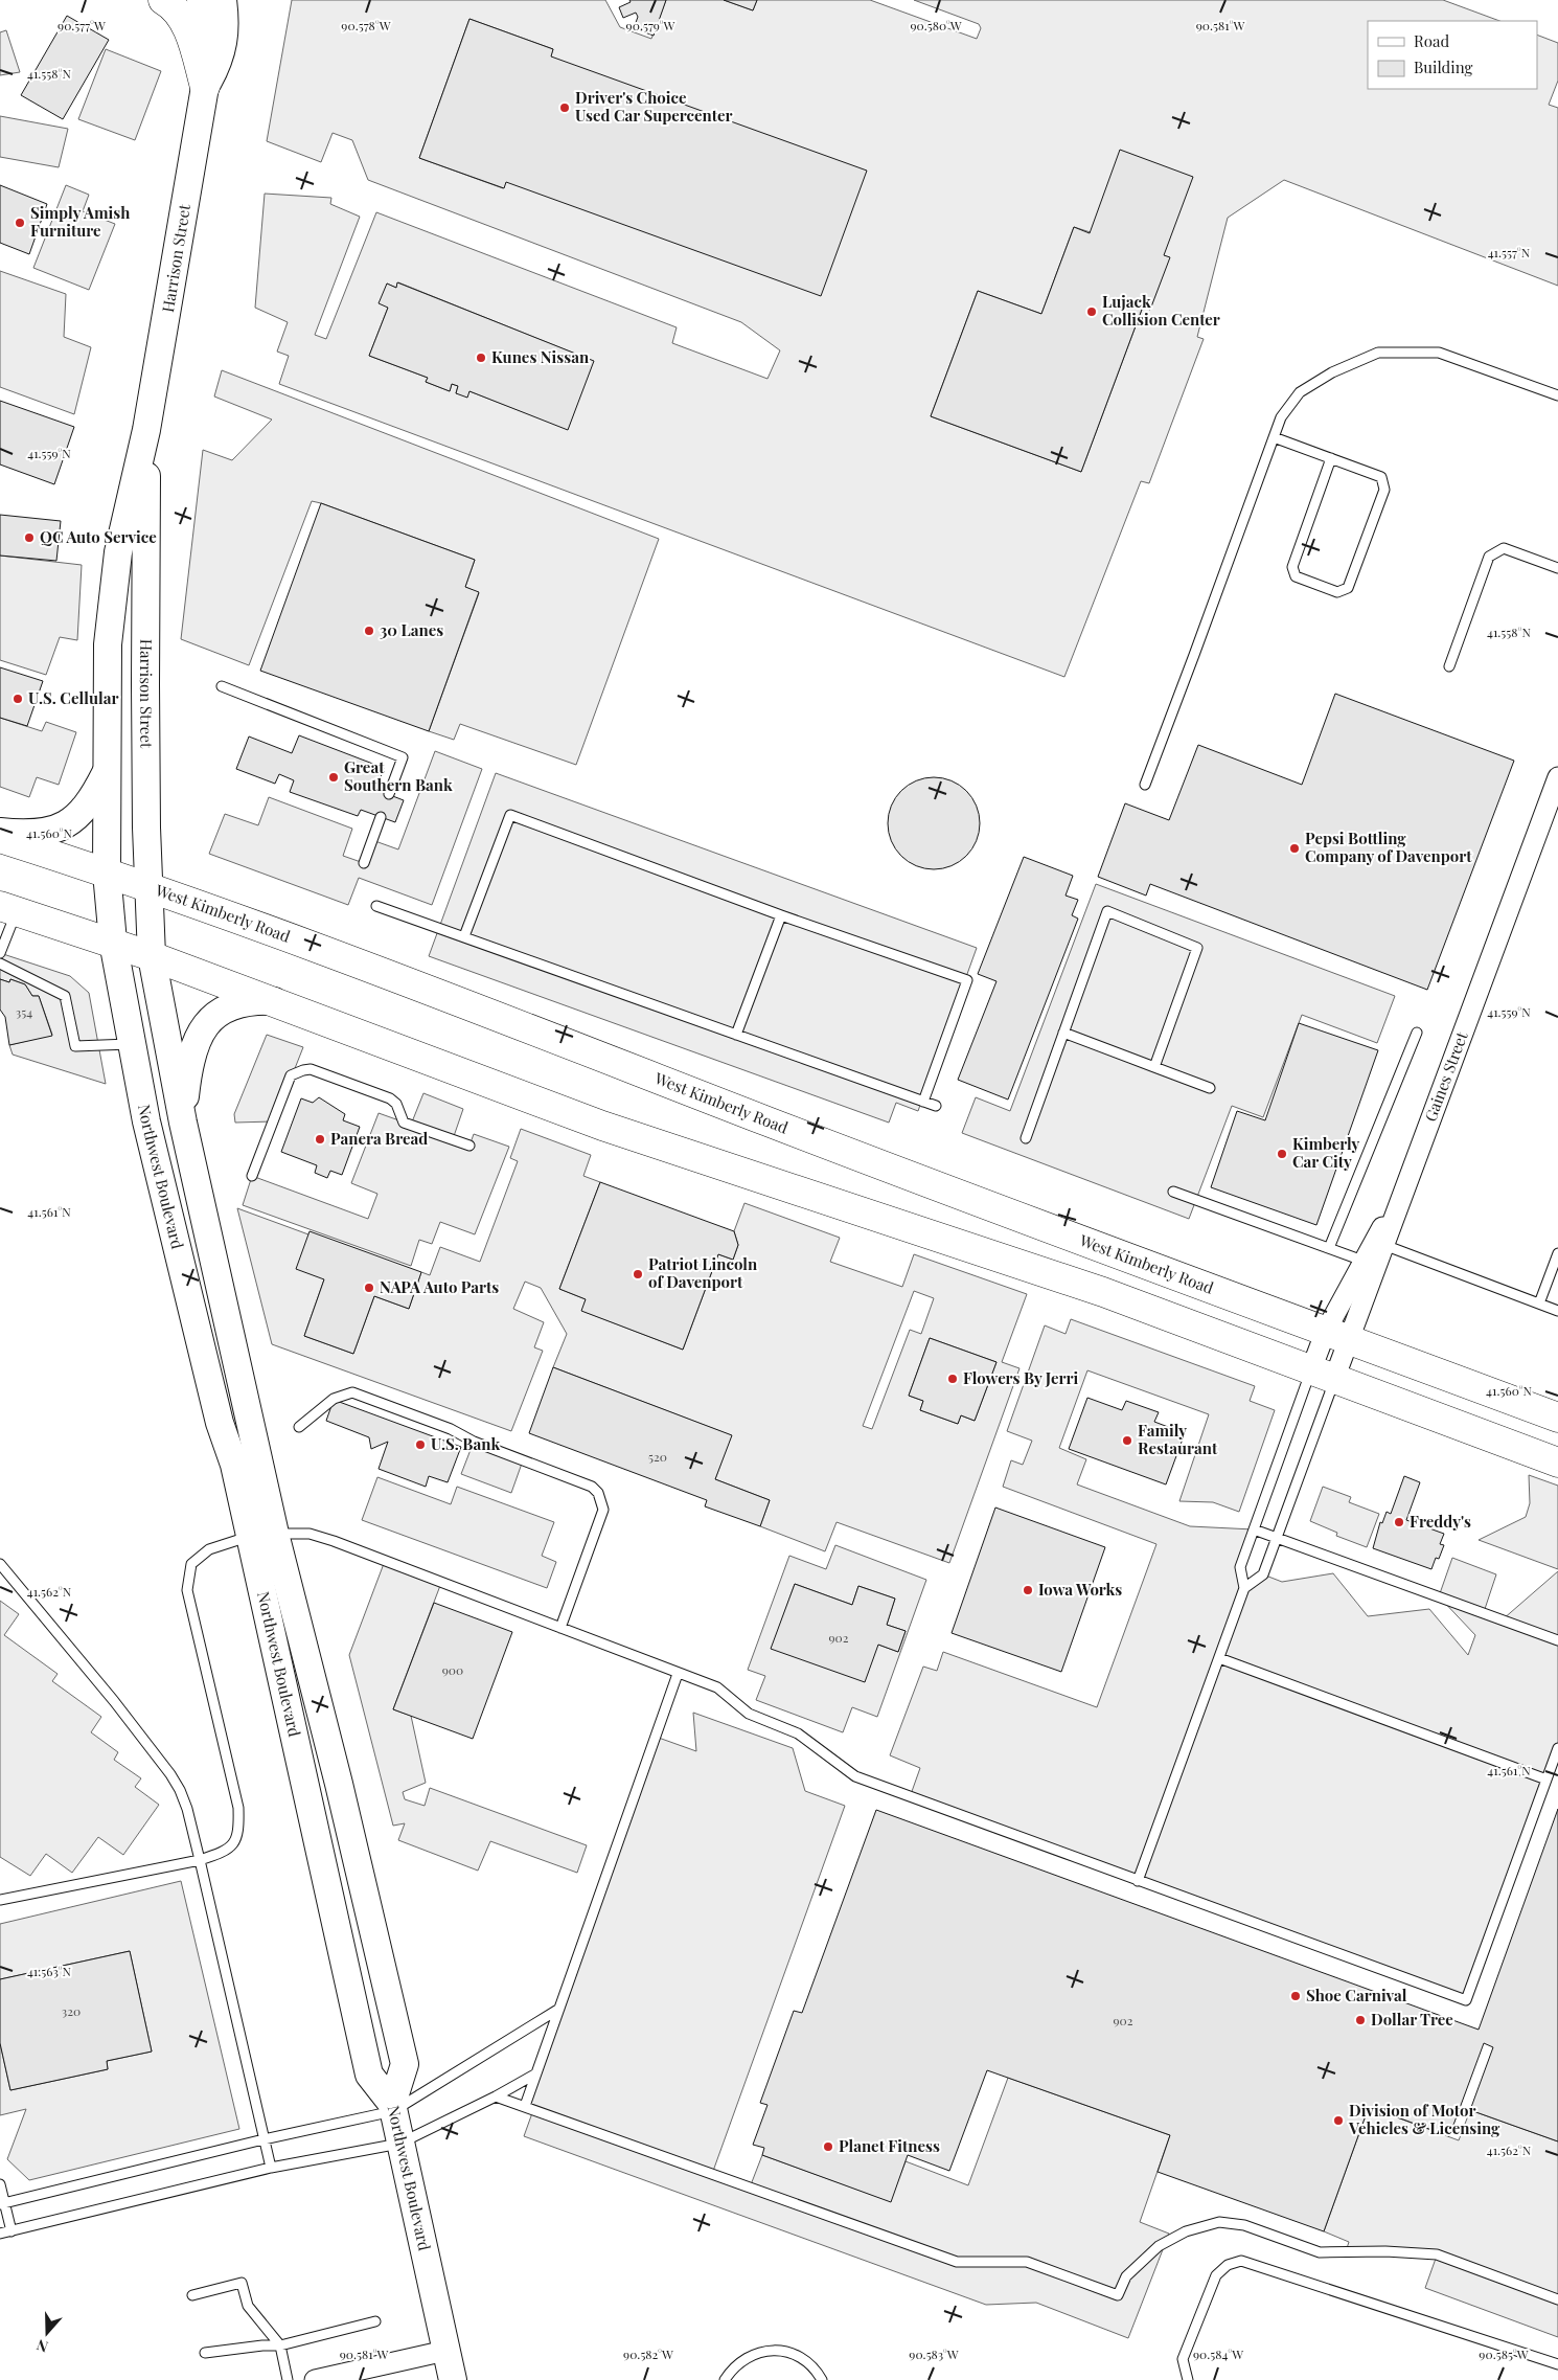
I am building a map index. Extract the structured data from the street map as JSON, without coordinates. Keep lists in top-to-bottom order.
{
  "streets": {
    "main road": ["Harrison Street", "West Kimberly Road", "Northwest Boulevard"],
    "street": ["Gaines Street"]
  },
  "crossings": [
    ["Harrison Street", "West Kimberly Road"],
    ["Harrison Street", "Northwest Boulevard"],
    ["West Kimberly Road", "Gaines Street"]
  ],
  "places": [
    "Driver's Choice Used Car Supercenter",
    "Simply Amish Furniture",
    "Lujack Collision Center",
    "Kunes Nissan",
    "QC Auto Service",
    "30 Lanes",
    "U.S. Cellular",
    "Great Southern Bank",
    "Pepsi Bottling Company of Davenport",
    "Panera Bread",
    "Kimberly Car City",
    "Patriot Lincoln of Davenport",
    "NAPA Auto Parts",
    "Flowers By Jerri",
    "Family Restaurant",
    "U.S. Bank",
    "Freddy's",
    "Iowa Works",
    "Shoe Carnival",
    "Dollar Tree",
    "Division of Motor Vehicles & Licensing",
    "Planet Fitness"
  ],
  "house_numbers": [
    "354",
    "520",
    "902",
    "900",
    "320",
    "902"
  ],
  "legend": ["Road", "Building"],
  "north": "bottom",
  "coordinates": [
    "90.577°W",
    "90.578°W",
    "90.579°W",
    "90.580°W",
    "90.581°W",
    "41.558°N",
    "41.557°N",
    "41.559°N",
    "41.560°N",
    "41.561°N",
    "41.562°N",
    "41.563°N",
    "90.582°W",
    "90.583°W",
    "90.584°W",
    "90.585°W"
  ]
}
